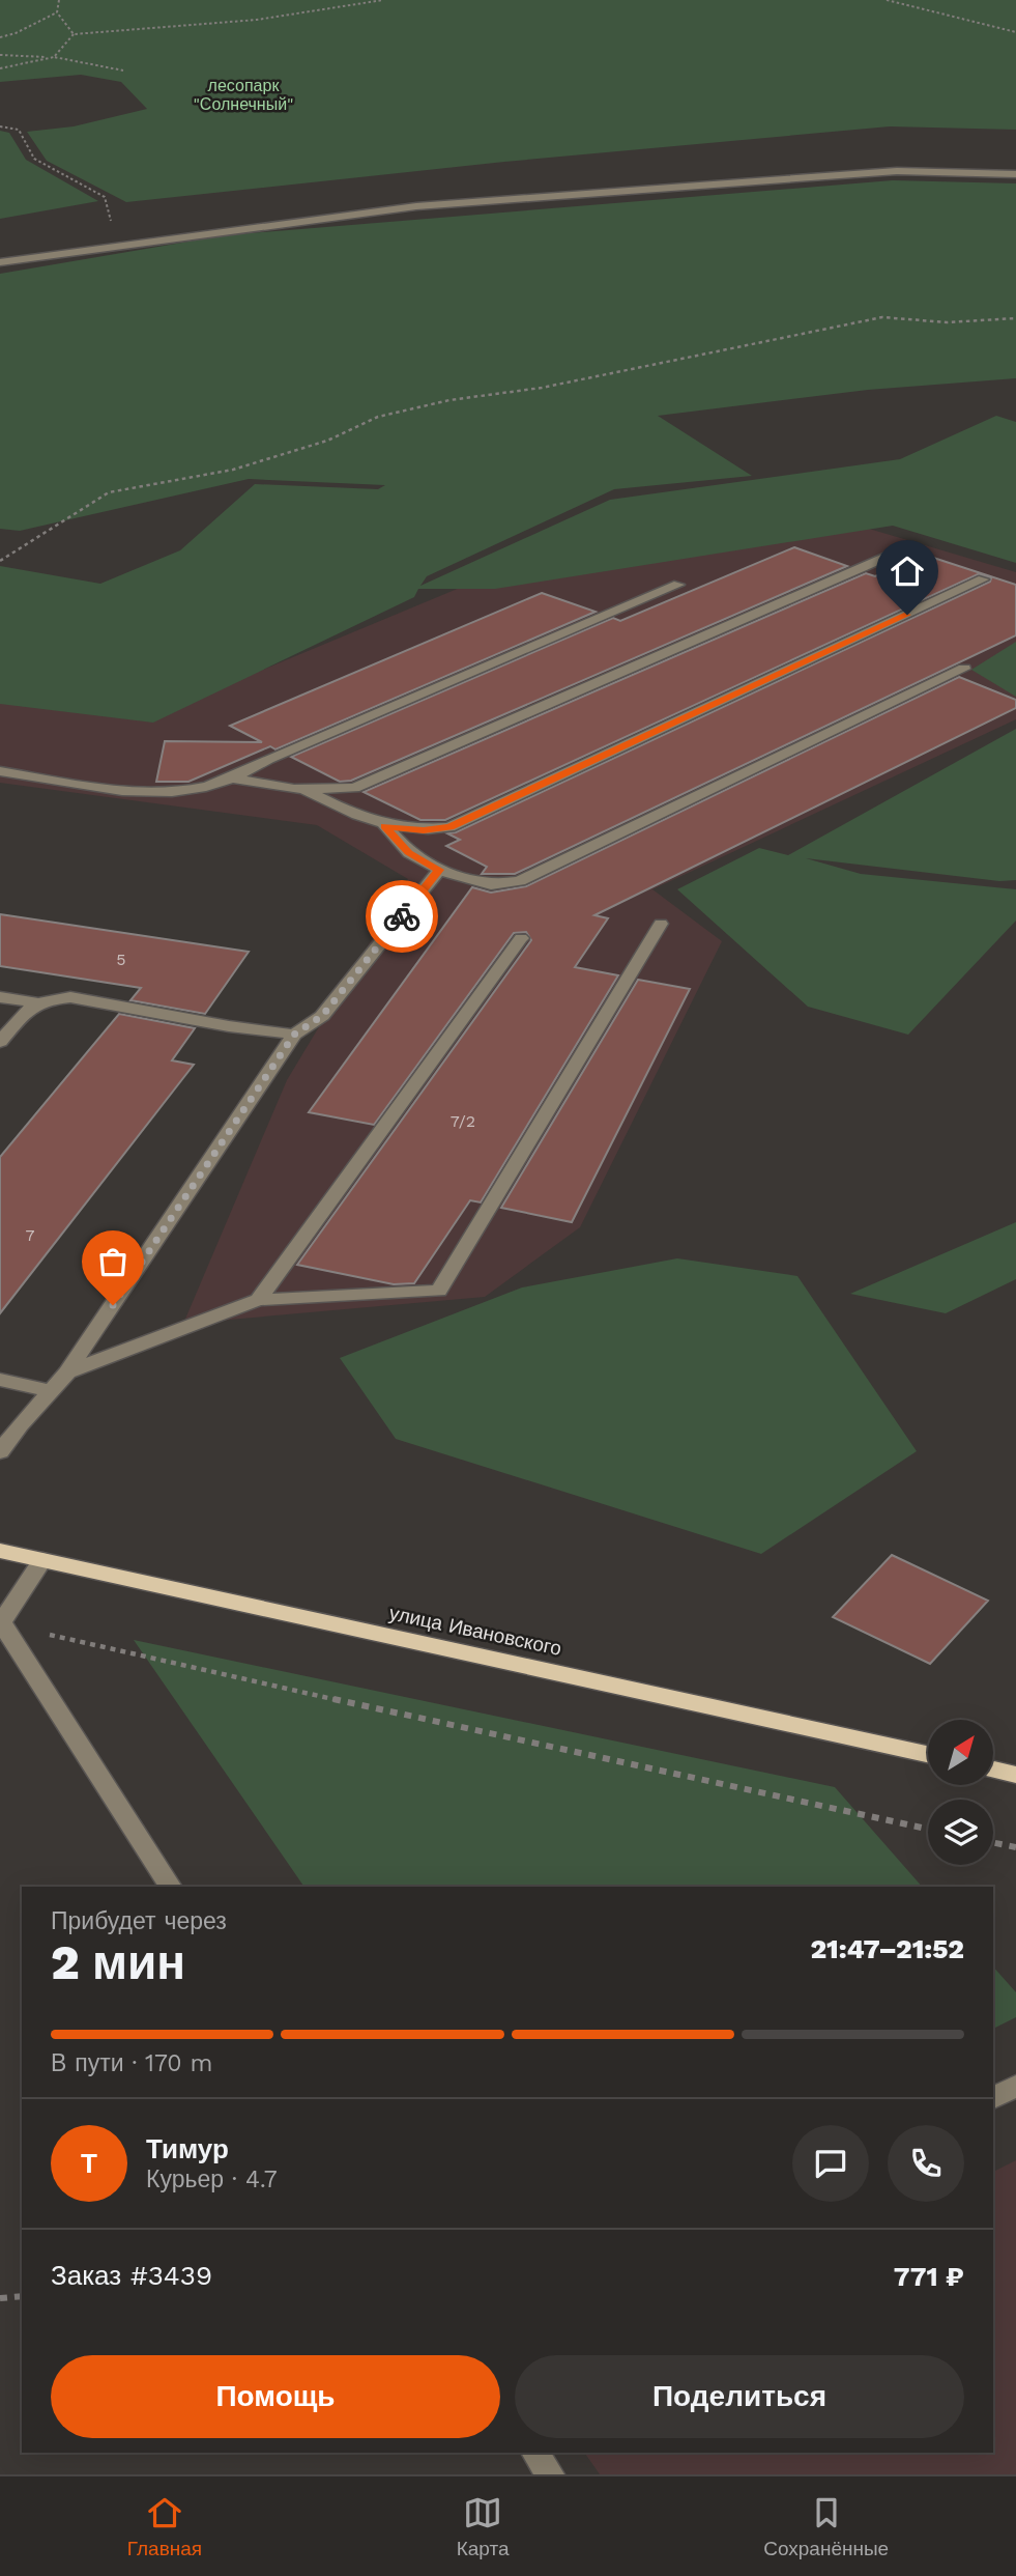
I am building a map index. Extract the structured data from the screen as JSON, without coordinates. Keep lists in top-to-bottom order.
{
  "streets": {
    "main road": ["улица Ивановского"]
  },
  "parks": ["лесопарк \"Солнечный\""],
  "house_numbers": ["5", "7/2", "7"],
  "north": "top right",
  "page": {
    "heading": ["2 мин", "Прибудет через", "21:47–21:52"],
    "panel": [
      "Тимур",
      "Курьер · 4.7",
      "Заказ #3439",
      "771 ₽"
    ],
    "bar": "В пути · 170 m",
    "round": "Т",
    "buttons": ["Помощь", "Поделиться"],
    "tabs": ["Главная", "Карта", "Сохранённые"]
  }
}
